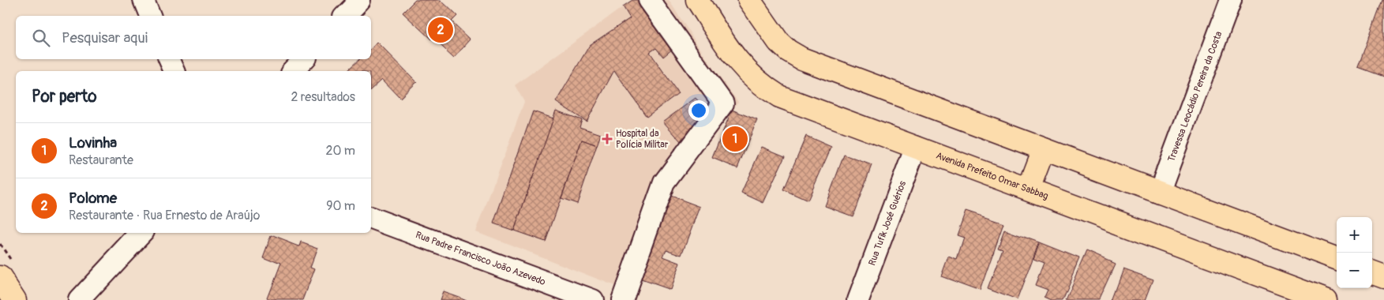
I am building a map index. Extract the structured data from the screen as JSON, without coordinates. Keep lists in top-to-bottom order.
{
  "streets": {
    "main road": ["Avenida Prefeito Omar Sabbag"],
    "street": ["Travessa Leocádio Pereira da Costa", "Rua Tufik José Guérios", "Rua Padre Francisco João Azevedo"]
  },
  "crossings": [
    ["Avenida Prefeito Omar Sabbag", "Rua Tufik José Guérios"]
  ],
  "places": {
    "health": ["Hospital da Polícia Militar"]
  },
  "page": {
    "pins": ["2", "1"],
    "search": "Pesquisar aqui",
    "heading": ["Por perto", "2 resultados"],
    "list": [
      {
        "mark": "1",
        "name": "Lovinha",
        "note": "Restaurante",
        "value": "20 m"
      },
      {
        "mark": "2",
        "name": "Polome",
        "note": "Restaurante · Rua Ernesto de Araújo",
        "value": "90 m"
      }
    ],
    "map_buttons": ["+", "−"]
  }
}
